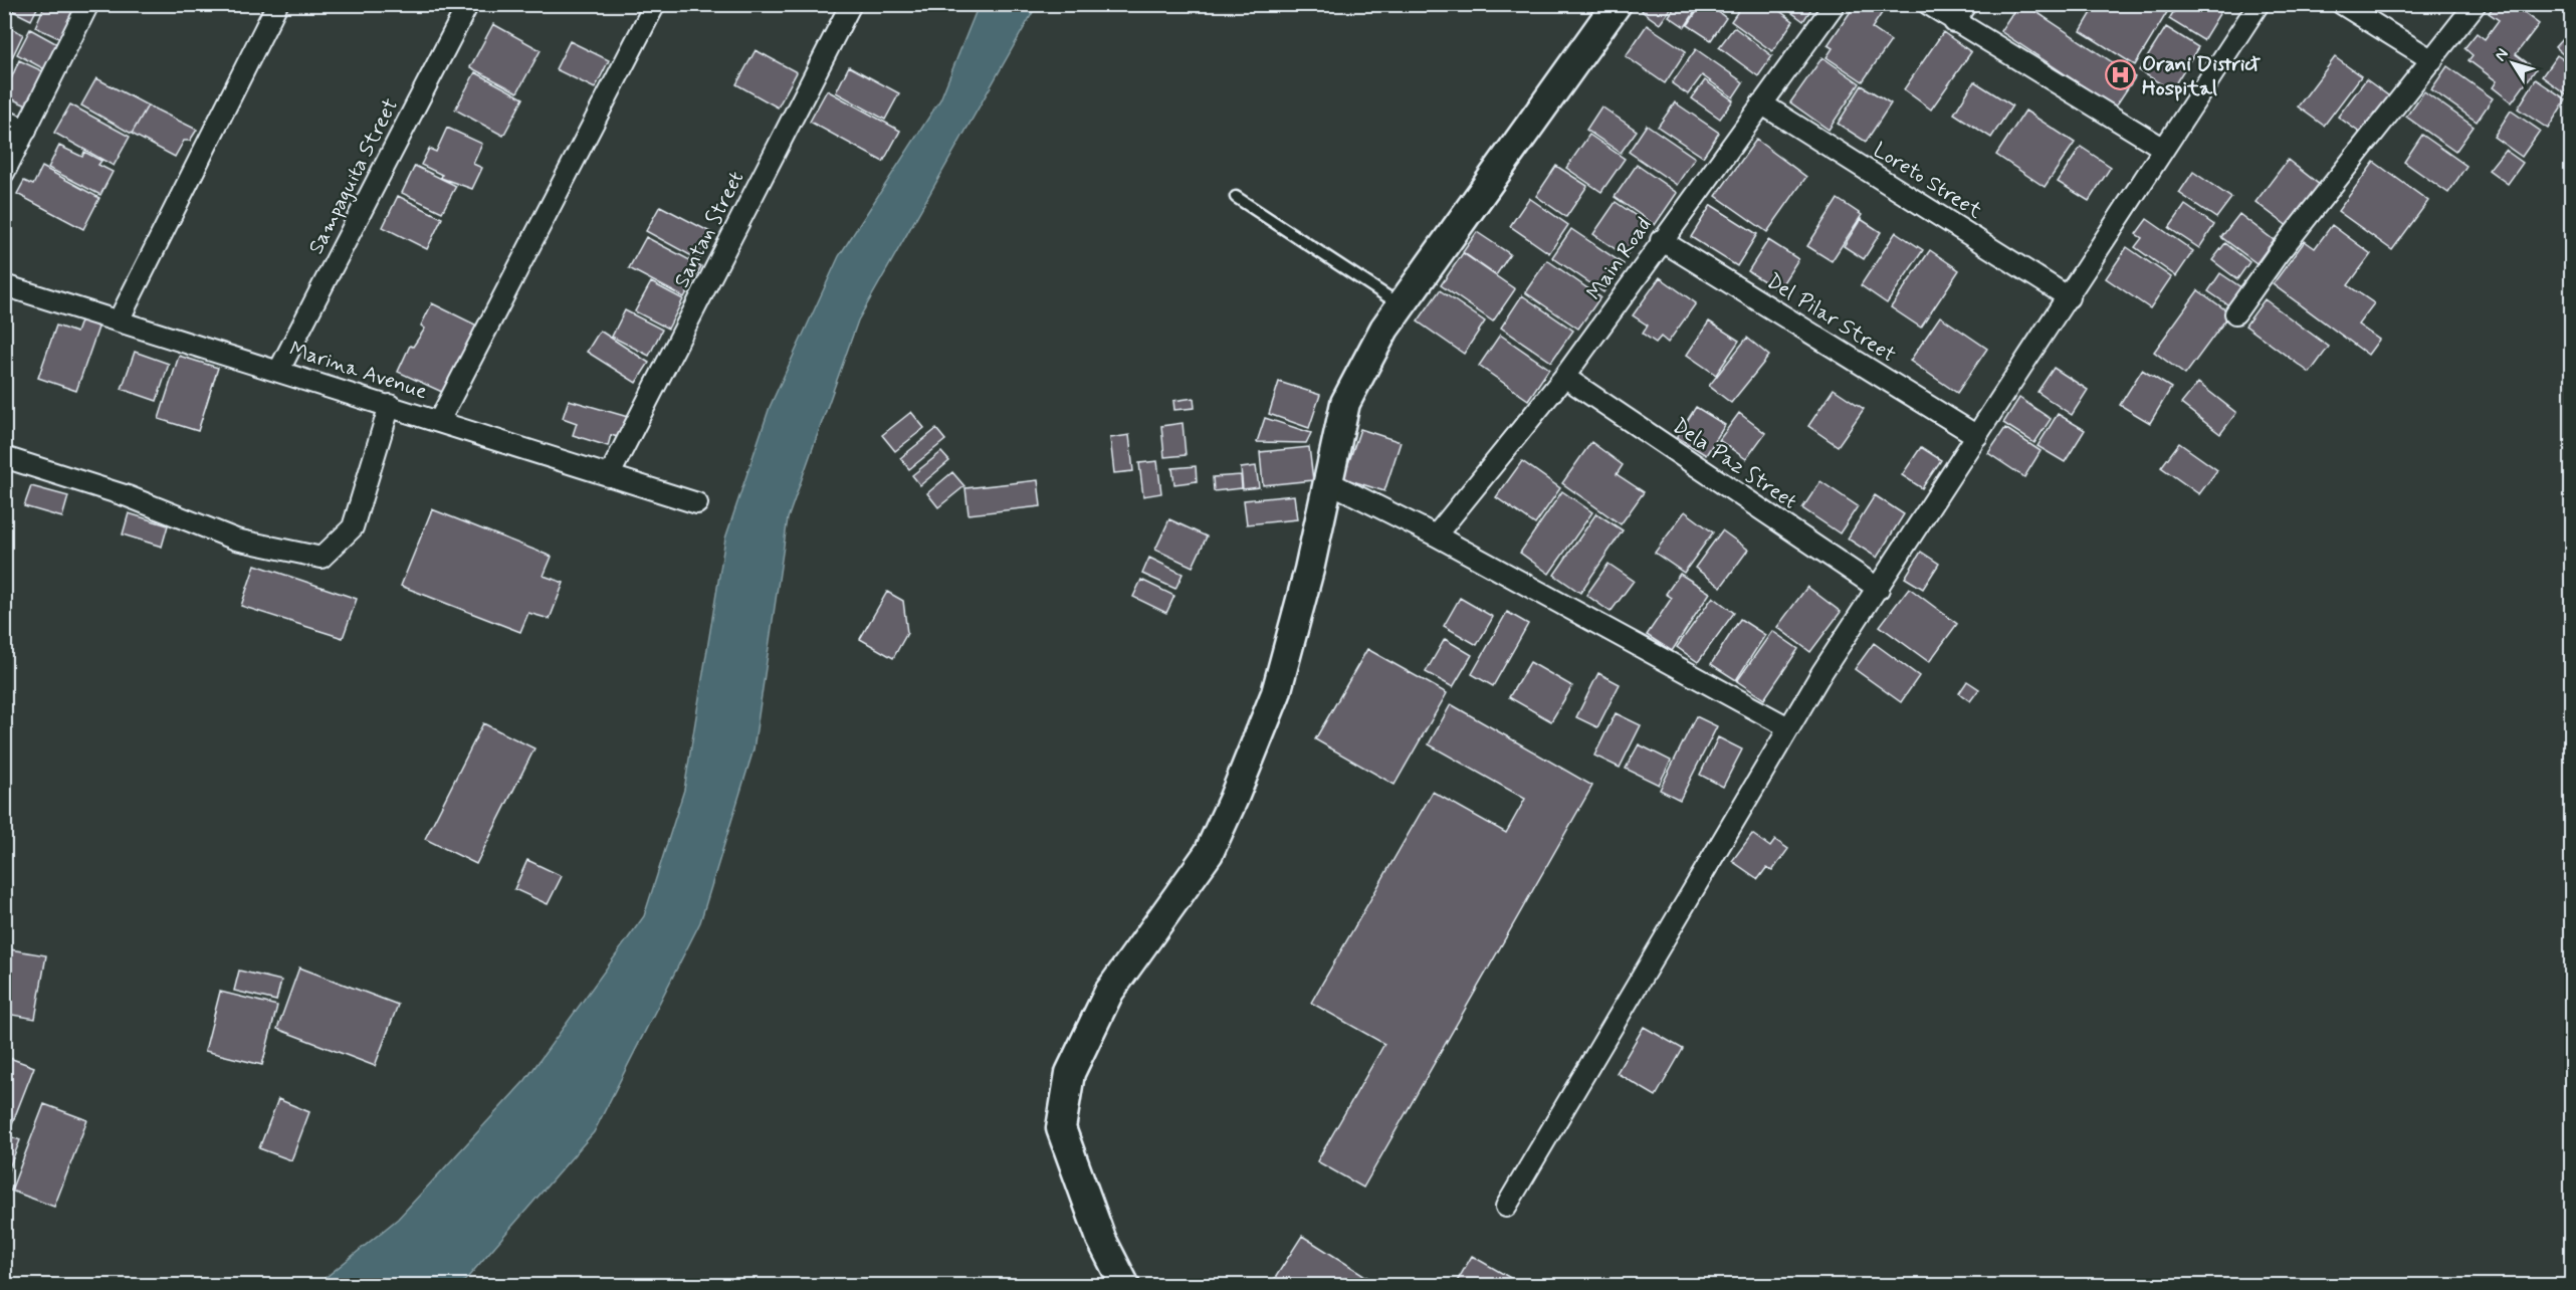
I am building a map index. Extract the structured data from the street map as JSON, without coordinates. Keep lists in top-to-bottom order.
{
  "streets": {
    "street": [
      "Sampaguita Street",
      "Loreto Street",
      "Santan Street",
      "Main Road",
      "Del Pilar Street",
      "Marina Avenue",
      "Dela Paz Street"
    ]
  },
  "crossings": [
    ["Sampaguita Street", "Marina Avenue"],
    ["Loreto Street", "Main Road"],
    ["Santan Street", "Marina Avenue"],
    ["Main Road", "Del Pilar Street"],
    ["Main Road", "Dela Paz Street"]
  ],
  "places": {
    "hospital": ["Orani District Hospital"]
  },
  "north": "top left"
}
